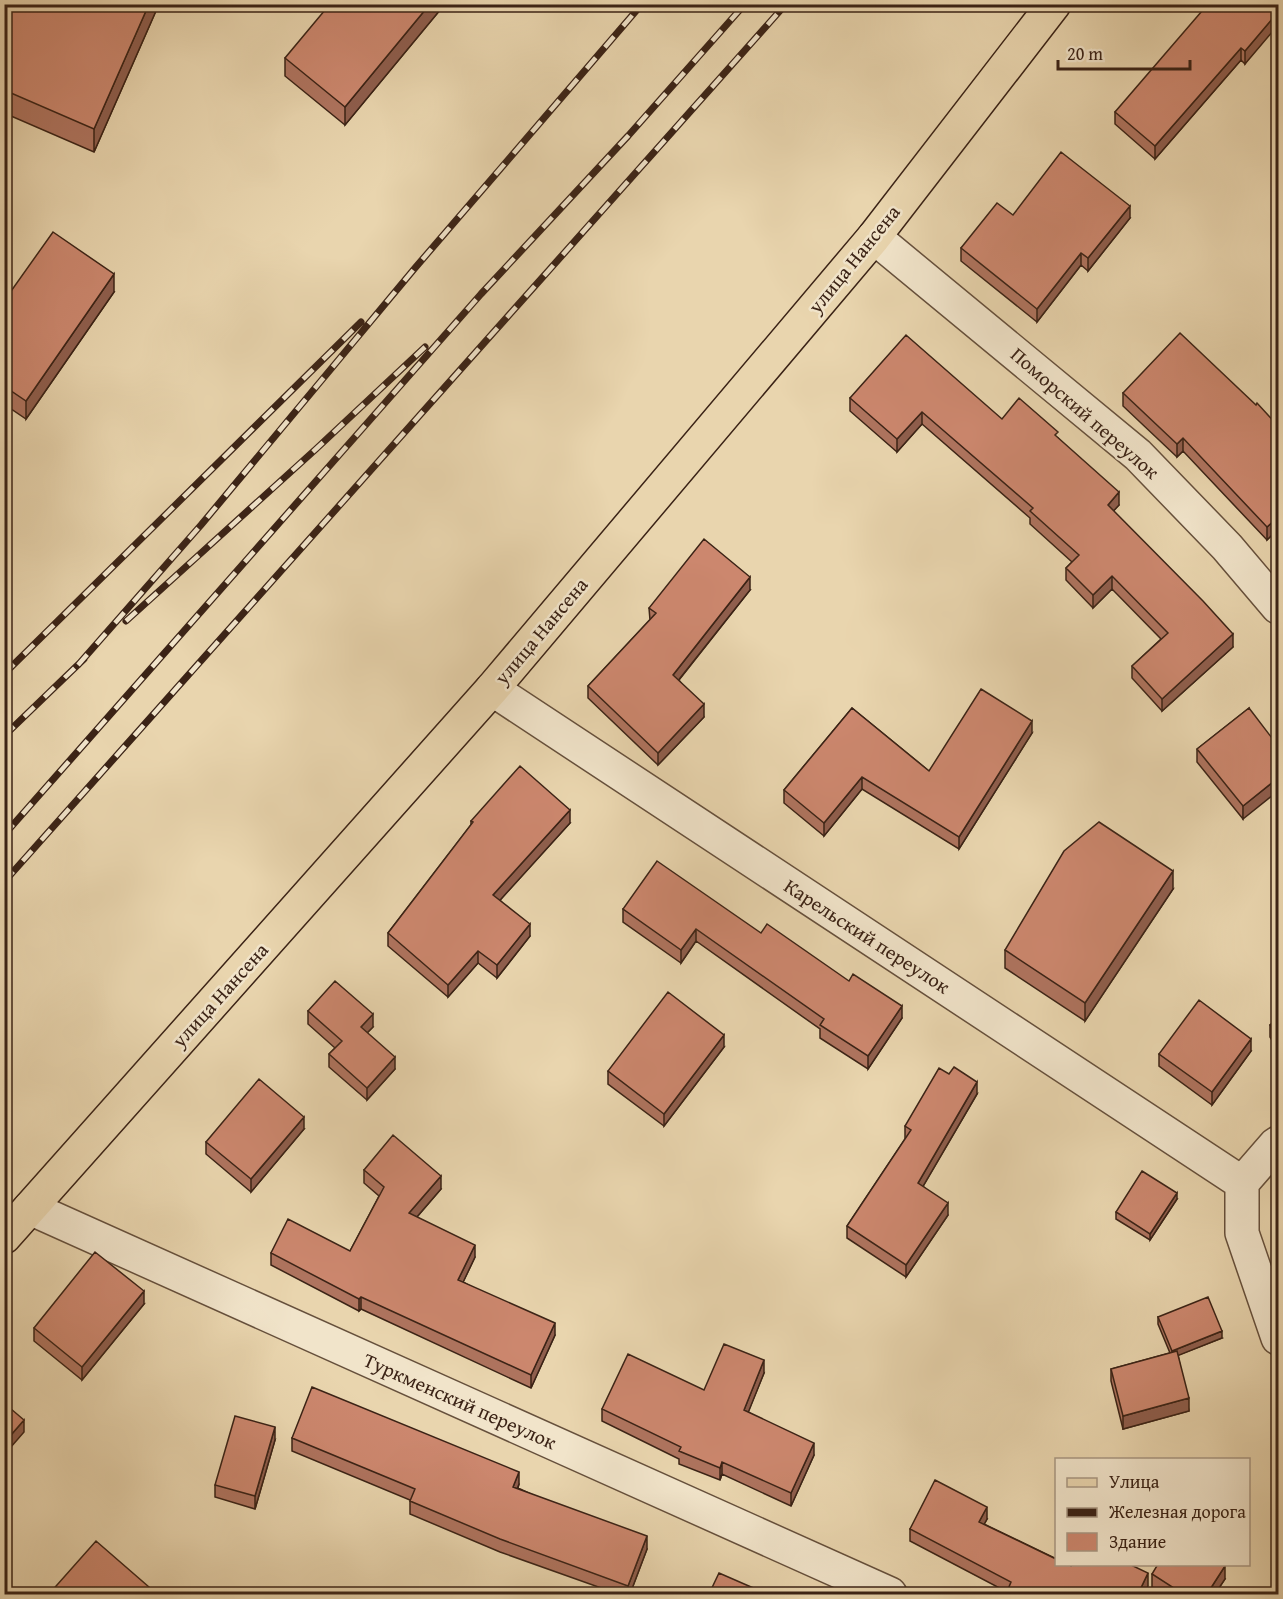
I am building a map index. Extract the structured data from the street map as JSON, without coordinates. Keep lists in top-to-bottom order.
{
  "streets": {
    "main road": ["улица Нансена"],
    "street": ["Поморский переулок", "Карельский переулок", "Туркменский переулок"]
  },
  "crossings": [
    ["улица Нансена", "Поморский переулок"],
    ["улица Нансена", "Карельский переулок"],
    ["улица Нансена", "Туркменский переулок"]
  ],
  "legend": ["Улица", "Железная дорога", "Здание"],
  "scale_bar": "20 m"
}
